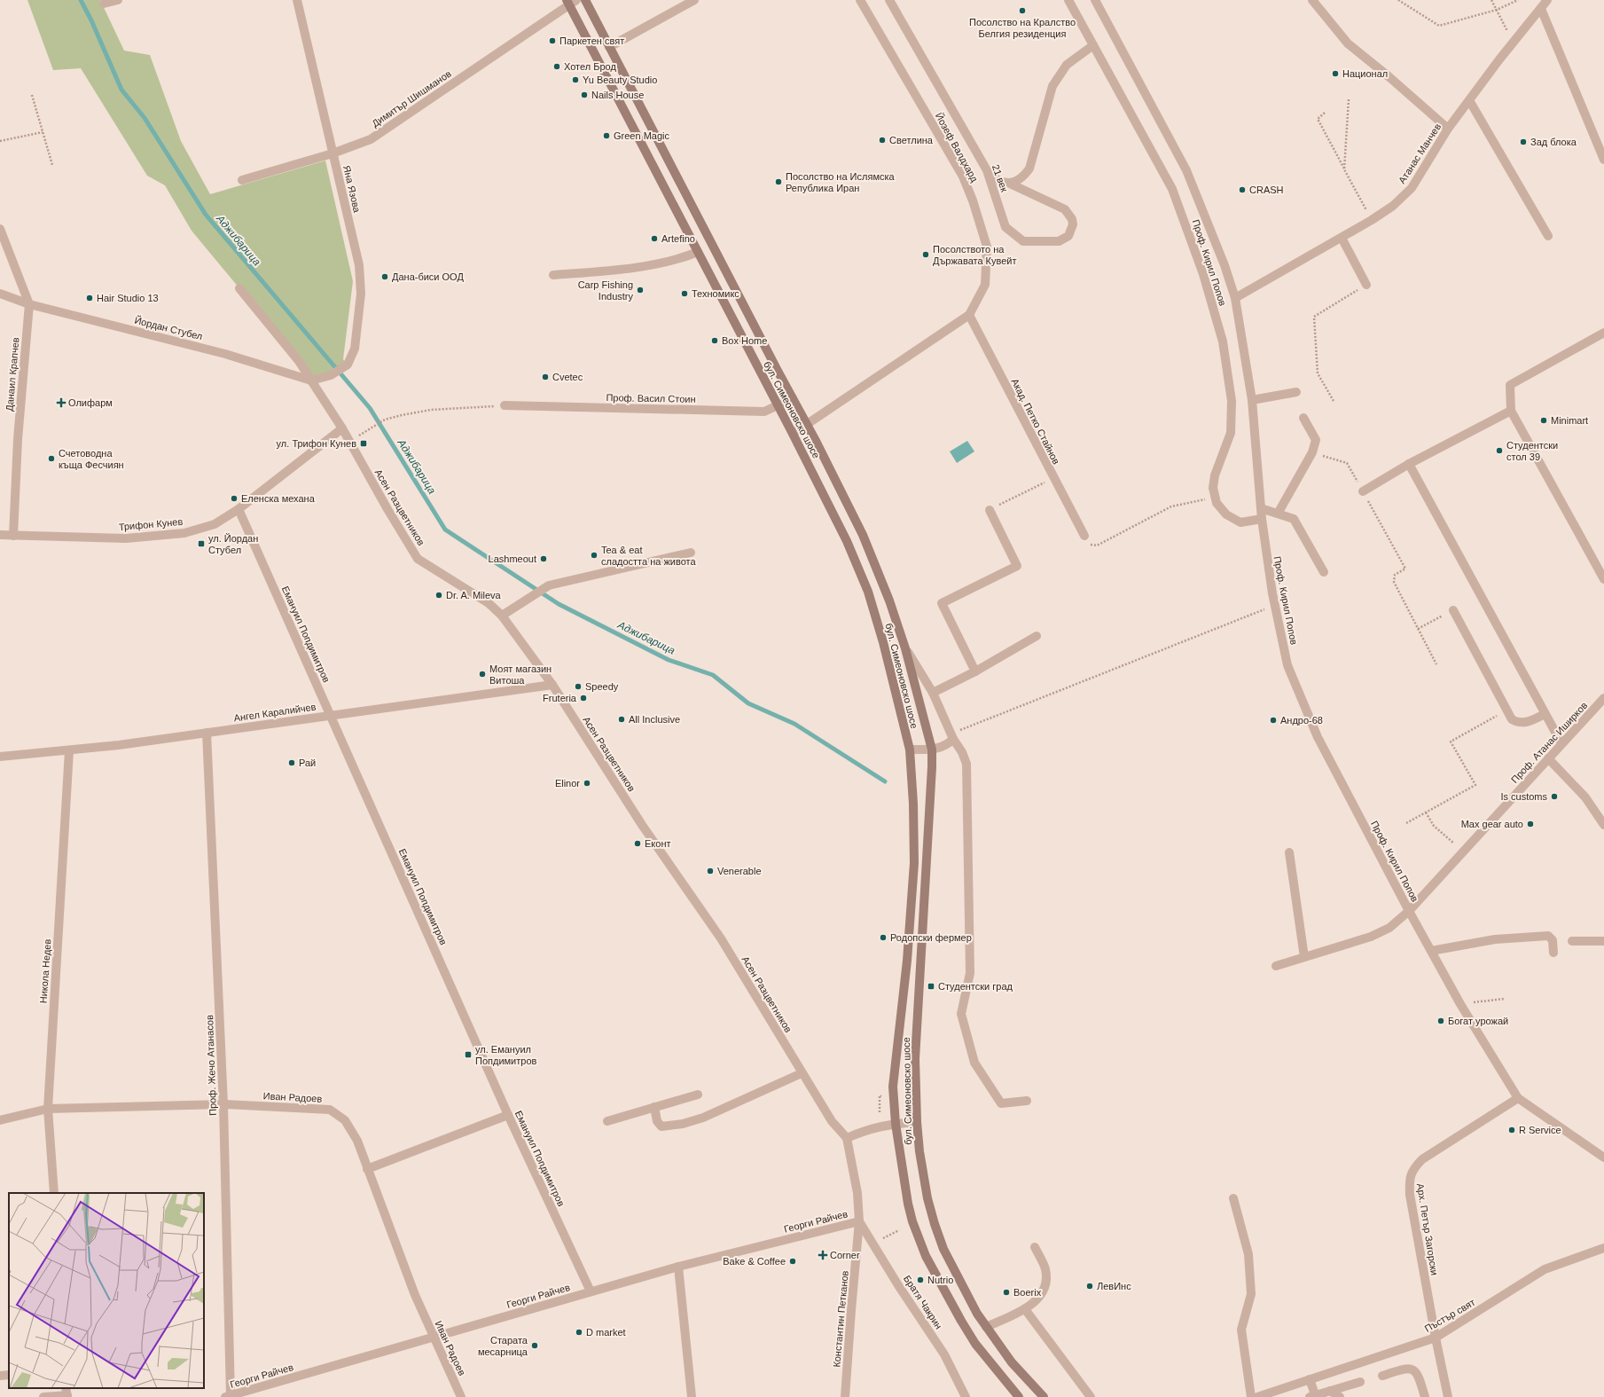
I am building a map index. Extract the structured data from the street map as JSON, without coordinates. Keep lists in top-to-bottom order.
{
  "streets": {
    "main road": ["бул. Симеоновско шосе"],
    "street": [
      "Димитър Шишманов",
      "Йозеф Валдхард",
      "Атанас Манчев",
      "21 век",
      "Яна Язова",
      "Проф. Кирил Попов",
      "Йордан Стубел",
      "Данаил Крапчев",
      "Проф. Васил Стоин",
      "Акад. Петко Стайнов",
      "Асен Разцветников",
      "Трифон Кунев",
      "Емануил Попдимитров",
      "Ангел Каралийчев",
      "Проф. Атанас Иширков",
      "Никола Недев",
      "Проф. Жечо Атанасов",
      "Иван Радоев",
      "Георги Райчев",
      "Арх. Петър Загорски",
      "Братя Чакрин",
      "Пъстър свят",
      "Константин Петканов"
    ]
  },
  "crossings": [
    ["Димитър Шишманов", "Яна Язова"],
    ["Димитър Шишманов", "бул. Симеоновско шосе"],
    ["Йозеф Валдхард", "бул. Симеоновско шосе"],
    ["Йозеф Валдхард", "Акад. Петко Стайнов"],
    ["Атанас Манчев", "Проф. Кирил Попов"],
    ["Яна Язова", "Йордан Стубел"],
    ["Яна Язова", "Асен Разцветников"],
    ["Проф. Кирил Попов", "Проф. Атанас Иширков"],
    ["Проф. Кирил Попов", "Арх. Петър Загорски"],
    ["Йордан Стубел", "Данаил Крапчев"],
    ["Йордан Стубел", "Асен Разцветников"],
    ["Данаил Крапчев", "Трифон Кунев"],
    ["Проф. Васил Стоин", "бул. Симеоновско шосе"],
    ["Асен Разцветников", "Трифон Кунев"],
    ["Асен Разцветников", "Ангел Каралийчев"],
    ["Трифон Кунев", "Емануил Попдимитров"],
    ["Емануил Попдимитров", "Ангел Каралийчев"],
    ["Емануил Попдимитров", "Георги Райчев"],
    ["Ангел Каралийчев", "Никола Недев"],
    ["Ангел Каралийчев", "Проф. Жечо Атанасов"],
    ["Никола Недев", "Иван Радоев"],
    ["Проф. Жечо Атанасов", "Иван Радоев"],
    ["Проф. Жечо Атанасов", "Георги Райчев"],
    ["Иван Радоев", "Георги Райчев"],
    ["Георги Райчев", "Братя Чакрин"],
    ["Георги Райчев", "Константин Петканов"],
    ["Арх. Петър Загорски", "Пъстър свят"],
    ["Братя Чакрин", "Константин Петканов"]
  ],
  "water": ["Аджибарица"],
  "places": {
    "other": [
      "Посолство на Кралство Белгия резиденция",
      "Паркетен свят",
      "Хотел Брод",
      "Национал",
      "Yu Beauty Studio",
      "Nails House",
      "Green Magic",
      "Светлина",
      "Зад блока",
      "Посолство на Ислямска Република Иран",
      "CRASH",
      "Artefino",
      "Посолството на Държавата Кувейт",
      "Дана-биси ООД",
      "Carp Fishing Industry",
      "Техномикс",
      "Hair Studio 13",
      "Box Home",
      "Cvetec",
      "Minimart",
      "Студентски стол 39",
      "Счетоводна къща Фесчиян",
      "Еленска механа",
      "Tea & eat сладостта на живота",
      "Lashmeout",
      "Dr. A. Mileva",
      "Моят магазин Витоша",
      "Speedy",
      "Fruteria",
      "All Inclusive",
      "Андро-68",
      "Рай",
      "Elinor",
      "Is customs",
      "Max gear auto",
      "Еконт",
      "Venerable",
      "Родопски фермер",
      "Богат урожай",
      "R Service",
      "Bake & Coffee",
      "Nutrio",
      "ЛевИнс",
      "Boerix",
      "D market",
      "Старата месарница"
    ],
    "health": ["Олифарм", "Corner"],
    "transit": [
      "ул. Трифон Кунев",
      "ул. Йордан Стубел",
      "Студентски град",
      "ул. Емануил Попдимитров"
    ]
  }
}
